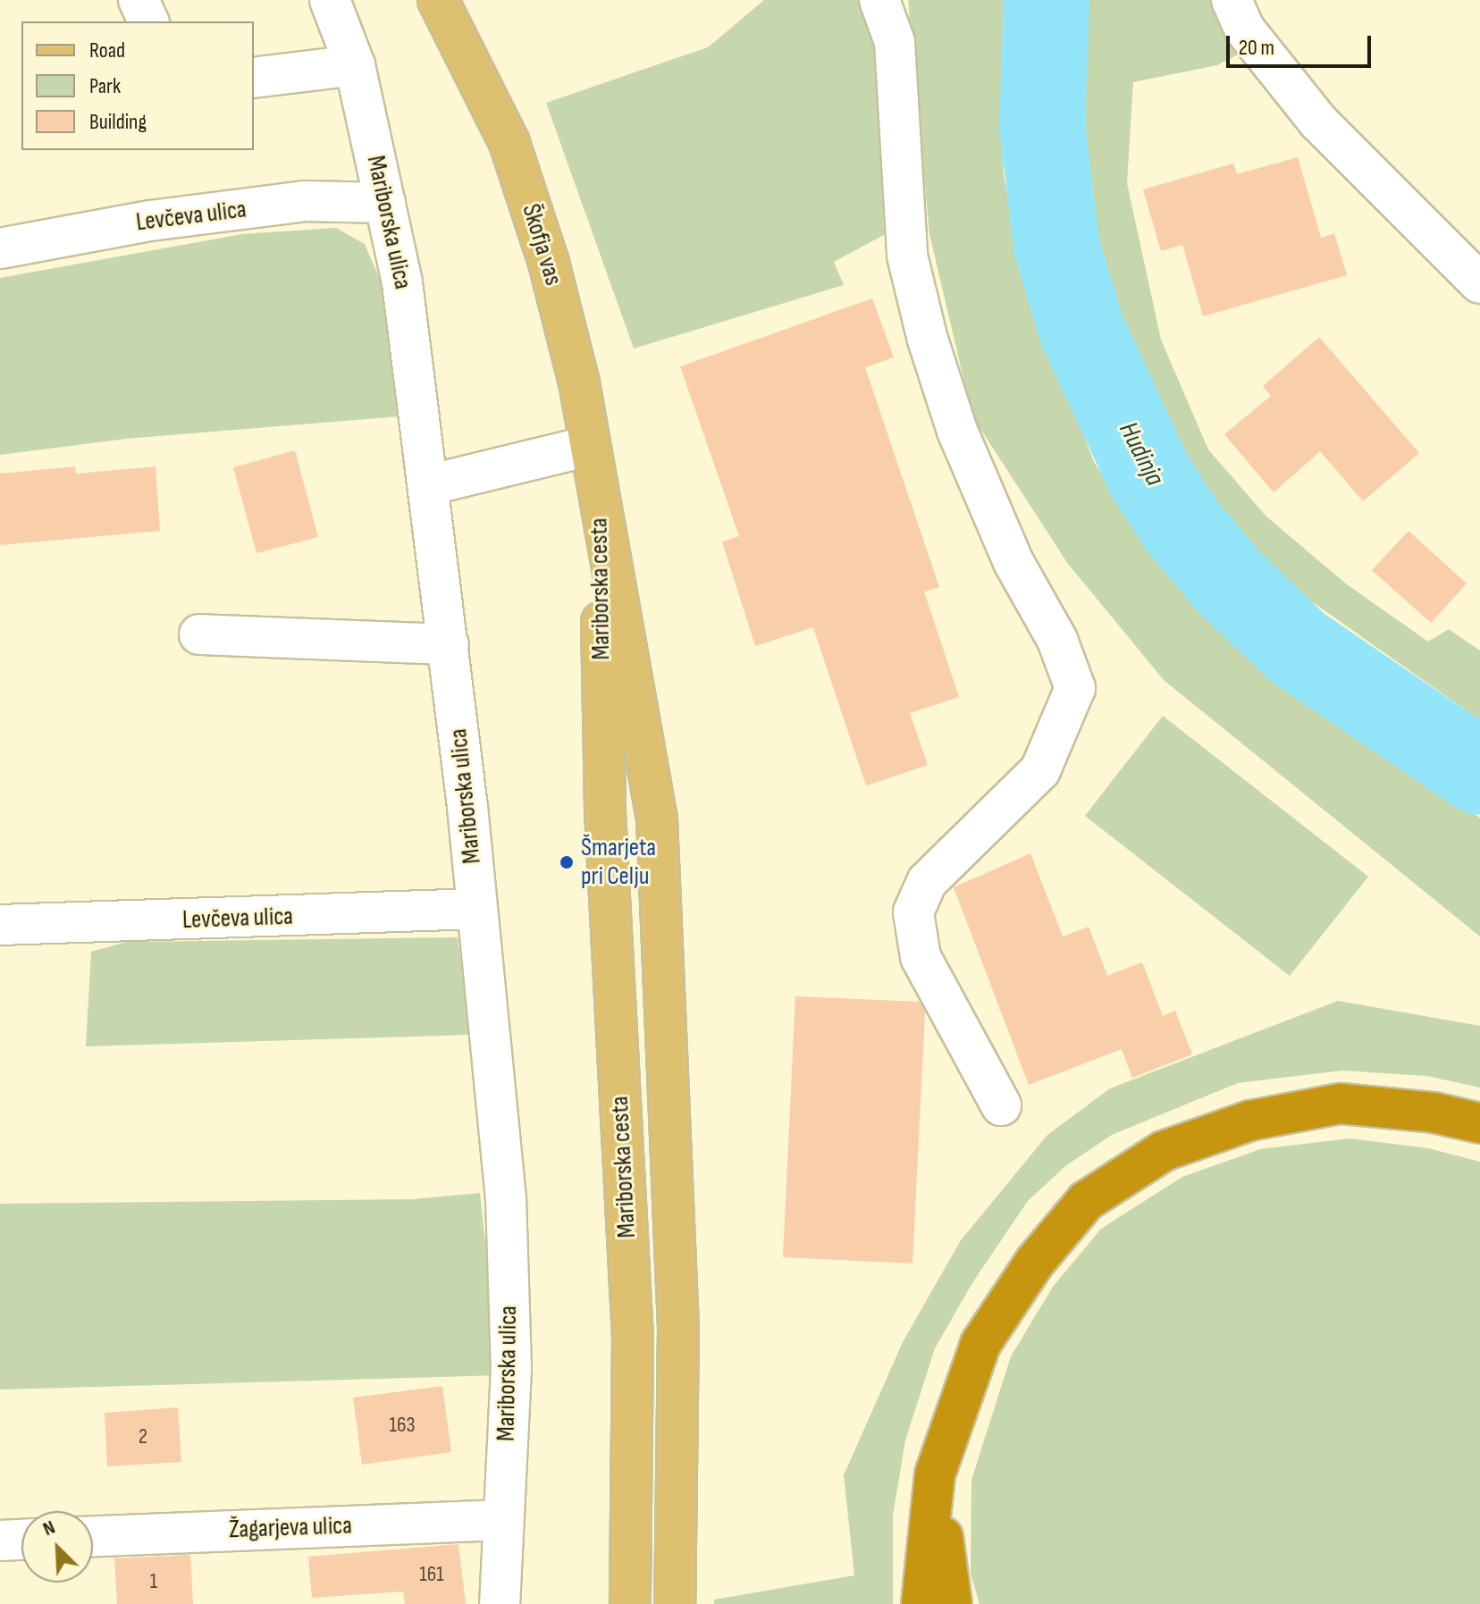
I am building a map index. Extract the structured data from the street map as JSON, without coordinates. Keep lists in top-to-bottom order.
{
  "streets": {
    "main road": ["Škofja vas", "Mariborska cesta"],
    "street": ["Levčeva ulica", "Mariborska ulica", "Žagarjeva ulica"]
  },
  "crossings": [
    ["Levčeva ulica", "Mariborska ulica"],
    ["Mariborska ulica", "Žagarjeva ulica"],
    ["Škofja vas", "Mariborska cesta"]
  ],
  "water": ["Hudinja"],
  "places": ["Šmarjeta pri Celju"],
  "house_numbers": [
    "163",
    "2",
    "161",
    "1"
  ],
  "legend": ["Road", "Park", "Building"],
  "scale_bar": "20 m",
  "north": "top left"
}
